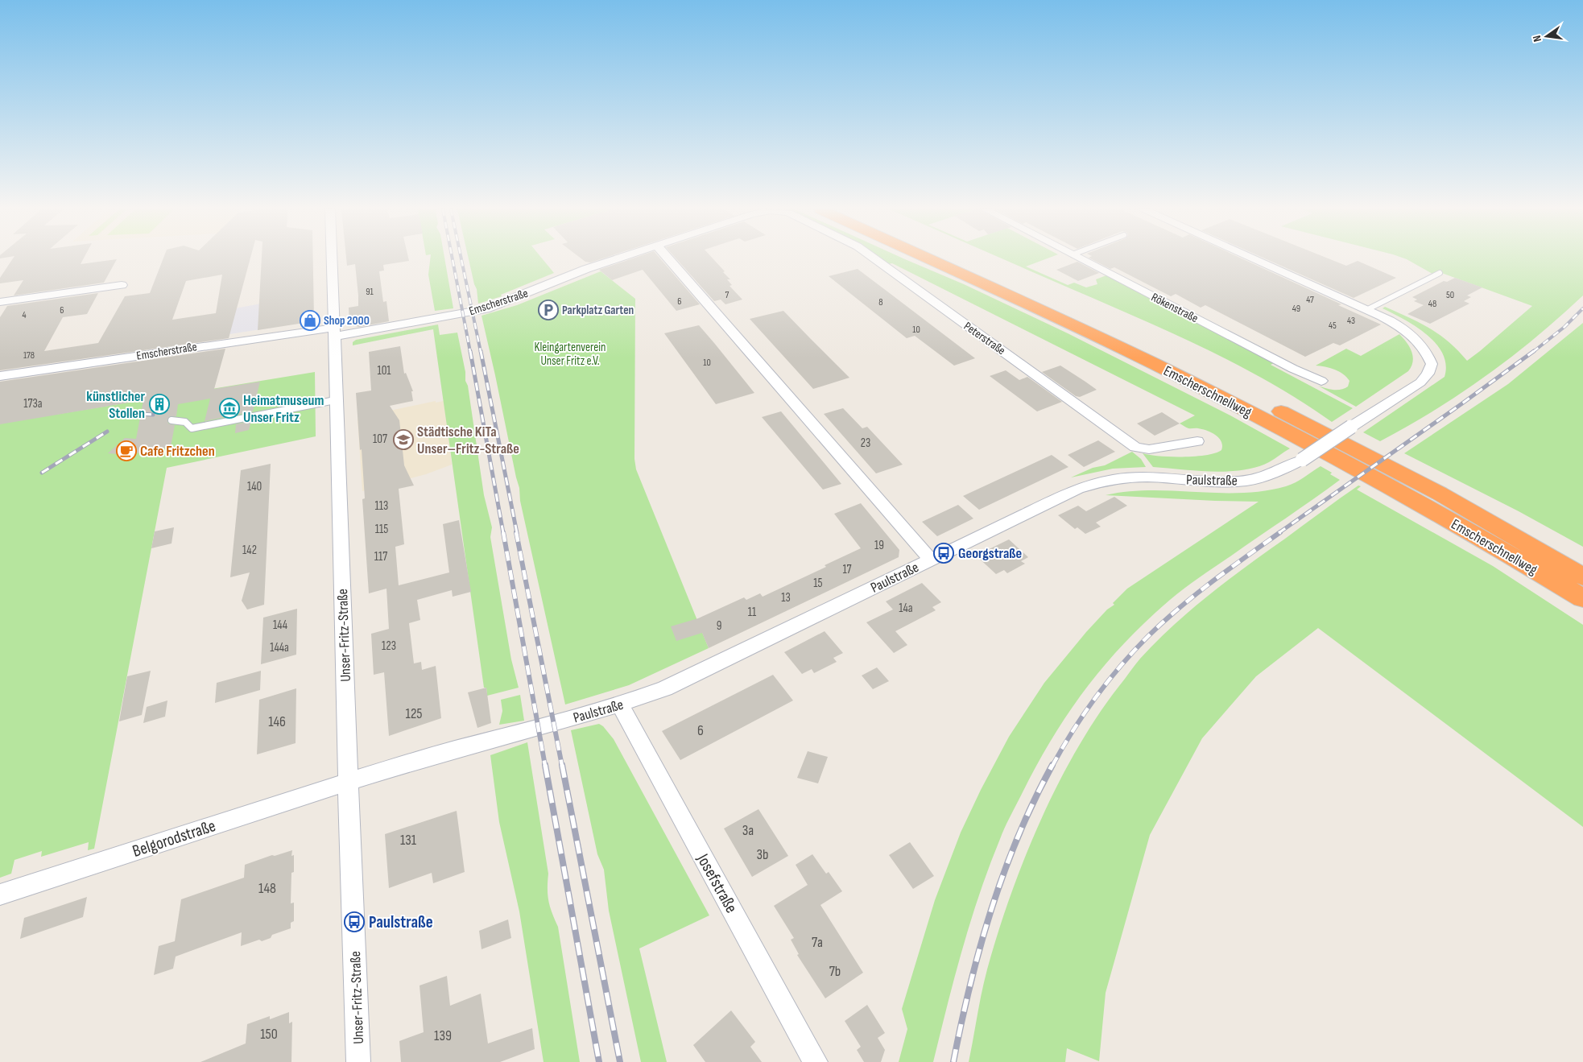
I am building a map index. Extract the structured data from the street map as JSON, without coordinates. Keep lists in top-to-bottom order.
{
  "streets": {
    "highway": ["Emscherschnellweg"],
    "street": [
      "Emscherstraße",
      "Rökenstraße",
      "Peterstraße",
      "Paulstraße",
      "Unser-Fritz-Straße",
      "Belgorodstraße",
      "Josefstraße"
    ]
  },
  "crossings": [
    ["Emscherstraße", "Unser-Fritz-Straße"],
    ["Paulstraße", "Unser-Fritz-Straße"],
    ["Paulstraße", "Belgorodstraße"],
    ["Paulstraße", "Josefstraße"],
    ["Unser-Fritz-Straße", "Belgorodstraße"]
  ],
  "parks": ["Kleingartenverein Unser Fritz e.V."],
  "places": {
    "parking": ["Parkplatz Garten"],
    "shop": ["Shop 2000"],
    "building": ["künstlicher Stollen"],
    "museum": ["Heimatmuseum Unser Fritz"],
    "school or university": ["Städtische KiTa Unser–Fritz-Straße"],
    "cafe": ["Cafe Fritzchen"],
    "bus stop": ["Georgstraße", "Paulstraße"]
  },
  "house_numbers": [
    "91",
    "7",
    "50",
    "47",
    "6",
    "8",
    "48",
    "49",
    "6",
    "4",
    "43",
    "45",
    "10",
    "178",
    "10",
    "101",
    "173a",
    "107",
    "23",
    "140",
    "113",
    "115",
    "19",
    "142",
    "117",
    "17",
    "15",
    "13",
    "14a",
    "11",
    "144",
    "9",
    "123",
    "144a",
    "125",
    "146",
    "6",
    "3a",
    "131",
    "3b",
    "148",
    "7a",
    "7b",
    "150",
    "139"
  ],
  "north": "left"
}
